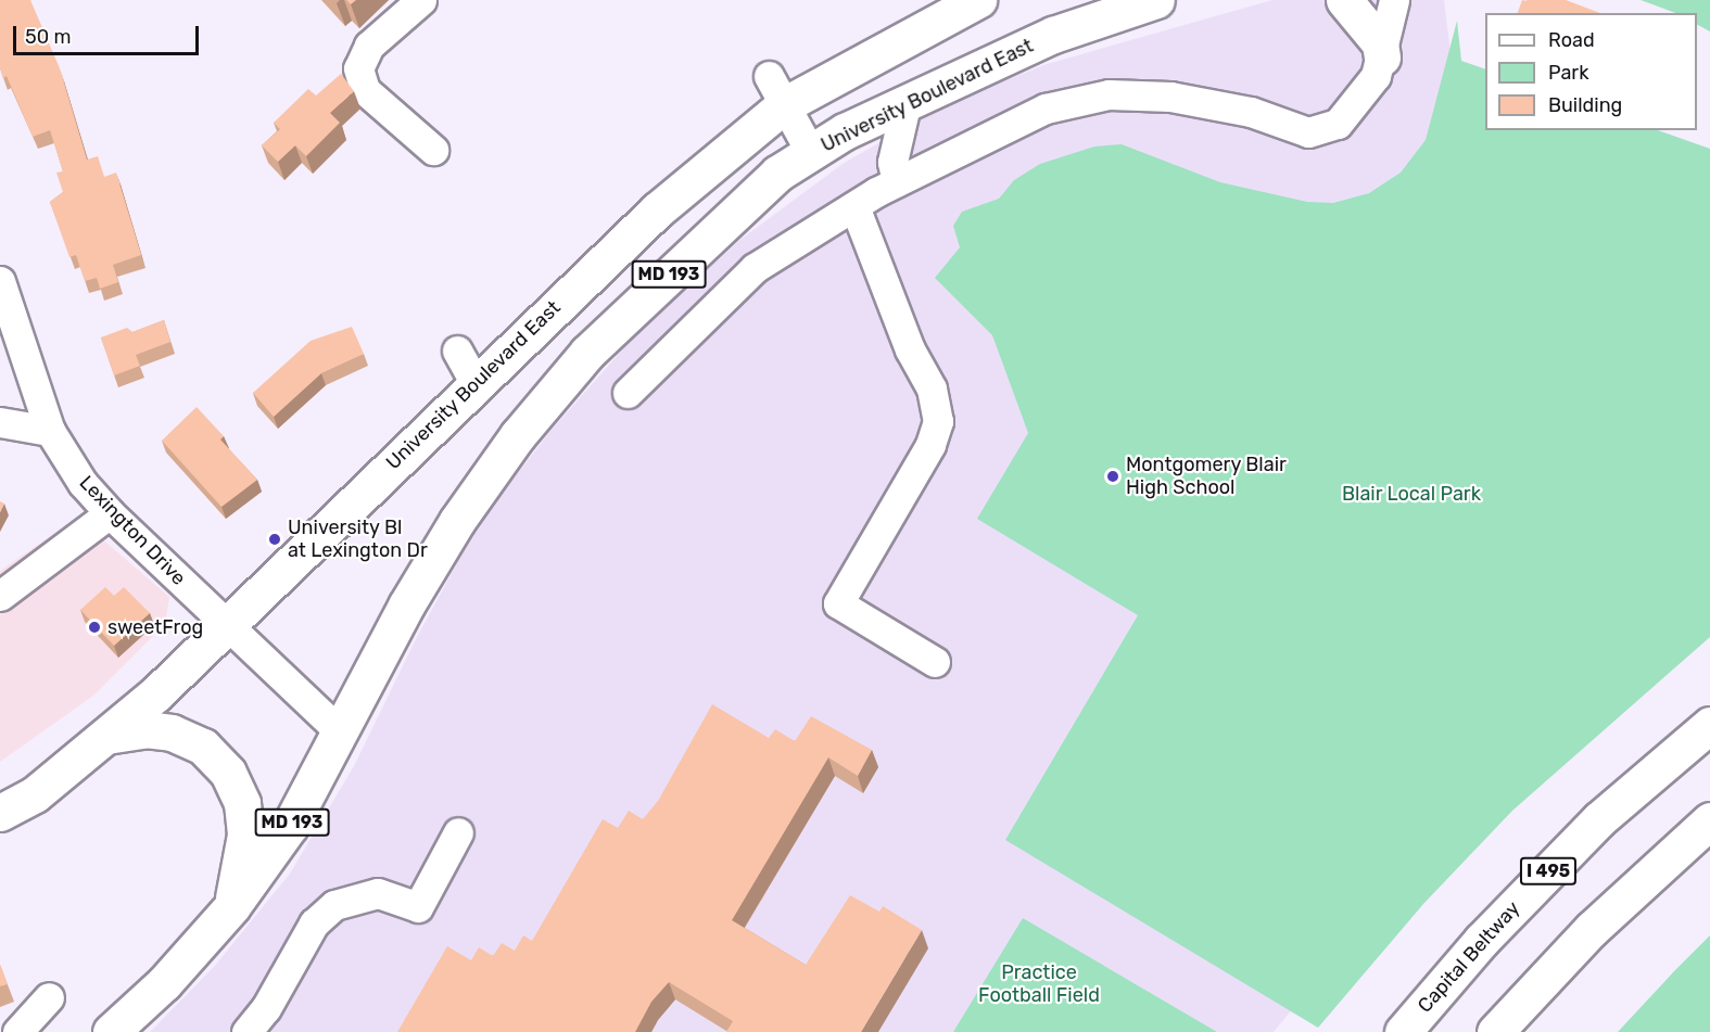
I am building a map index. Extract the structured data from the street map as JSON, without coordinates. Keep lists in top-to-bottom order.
{
  "streets": {
    "main road": [
      "University Boulevard East",
      "MD 193",
      "I 495",
      "Capital Beltway"
    ],
    "street": ["Lexington Drive"]
  },
  "crossings": [
    ["University Boulevard East", "Lexington Drive"]
  ],
  "parks": ["Blair Local Park", "Practice Football Field"],
  "places": ["Montgomery Blair High School", "University Bl at Lexington Dr", "sweetFrog"],
  "legend": ["Road", "Park", "Building"],
  "scale_bar": "50 m"
}
